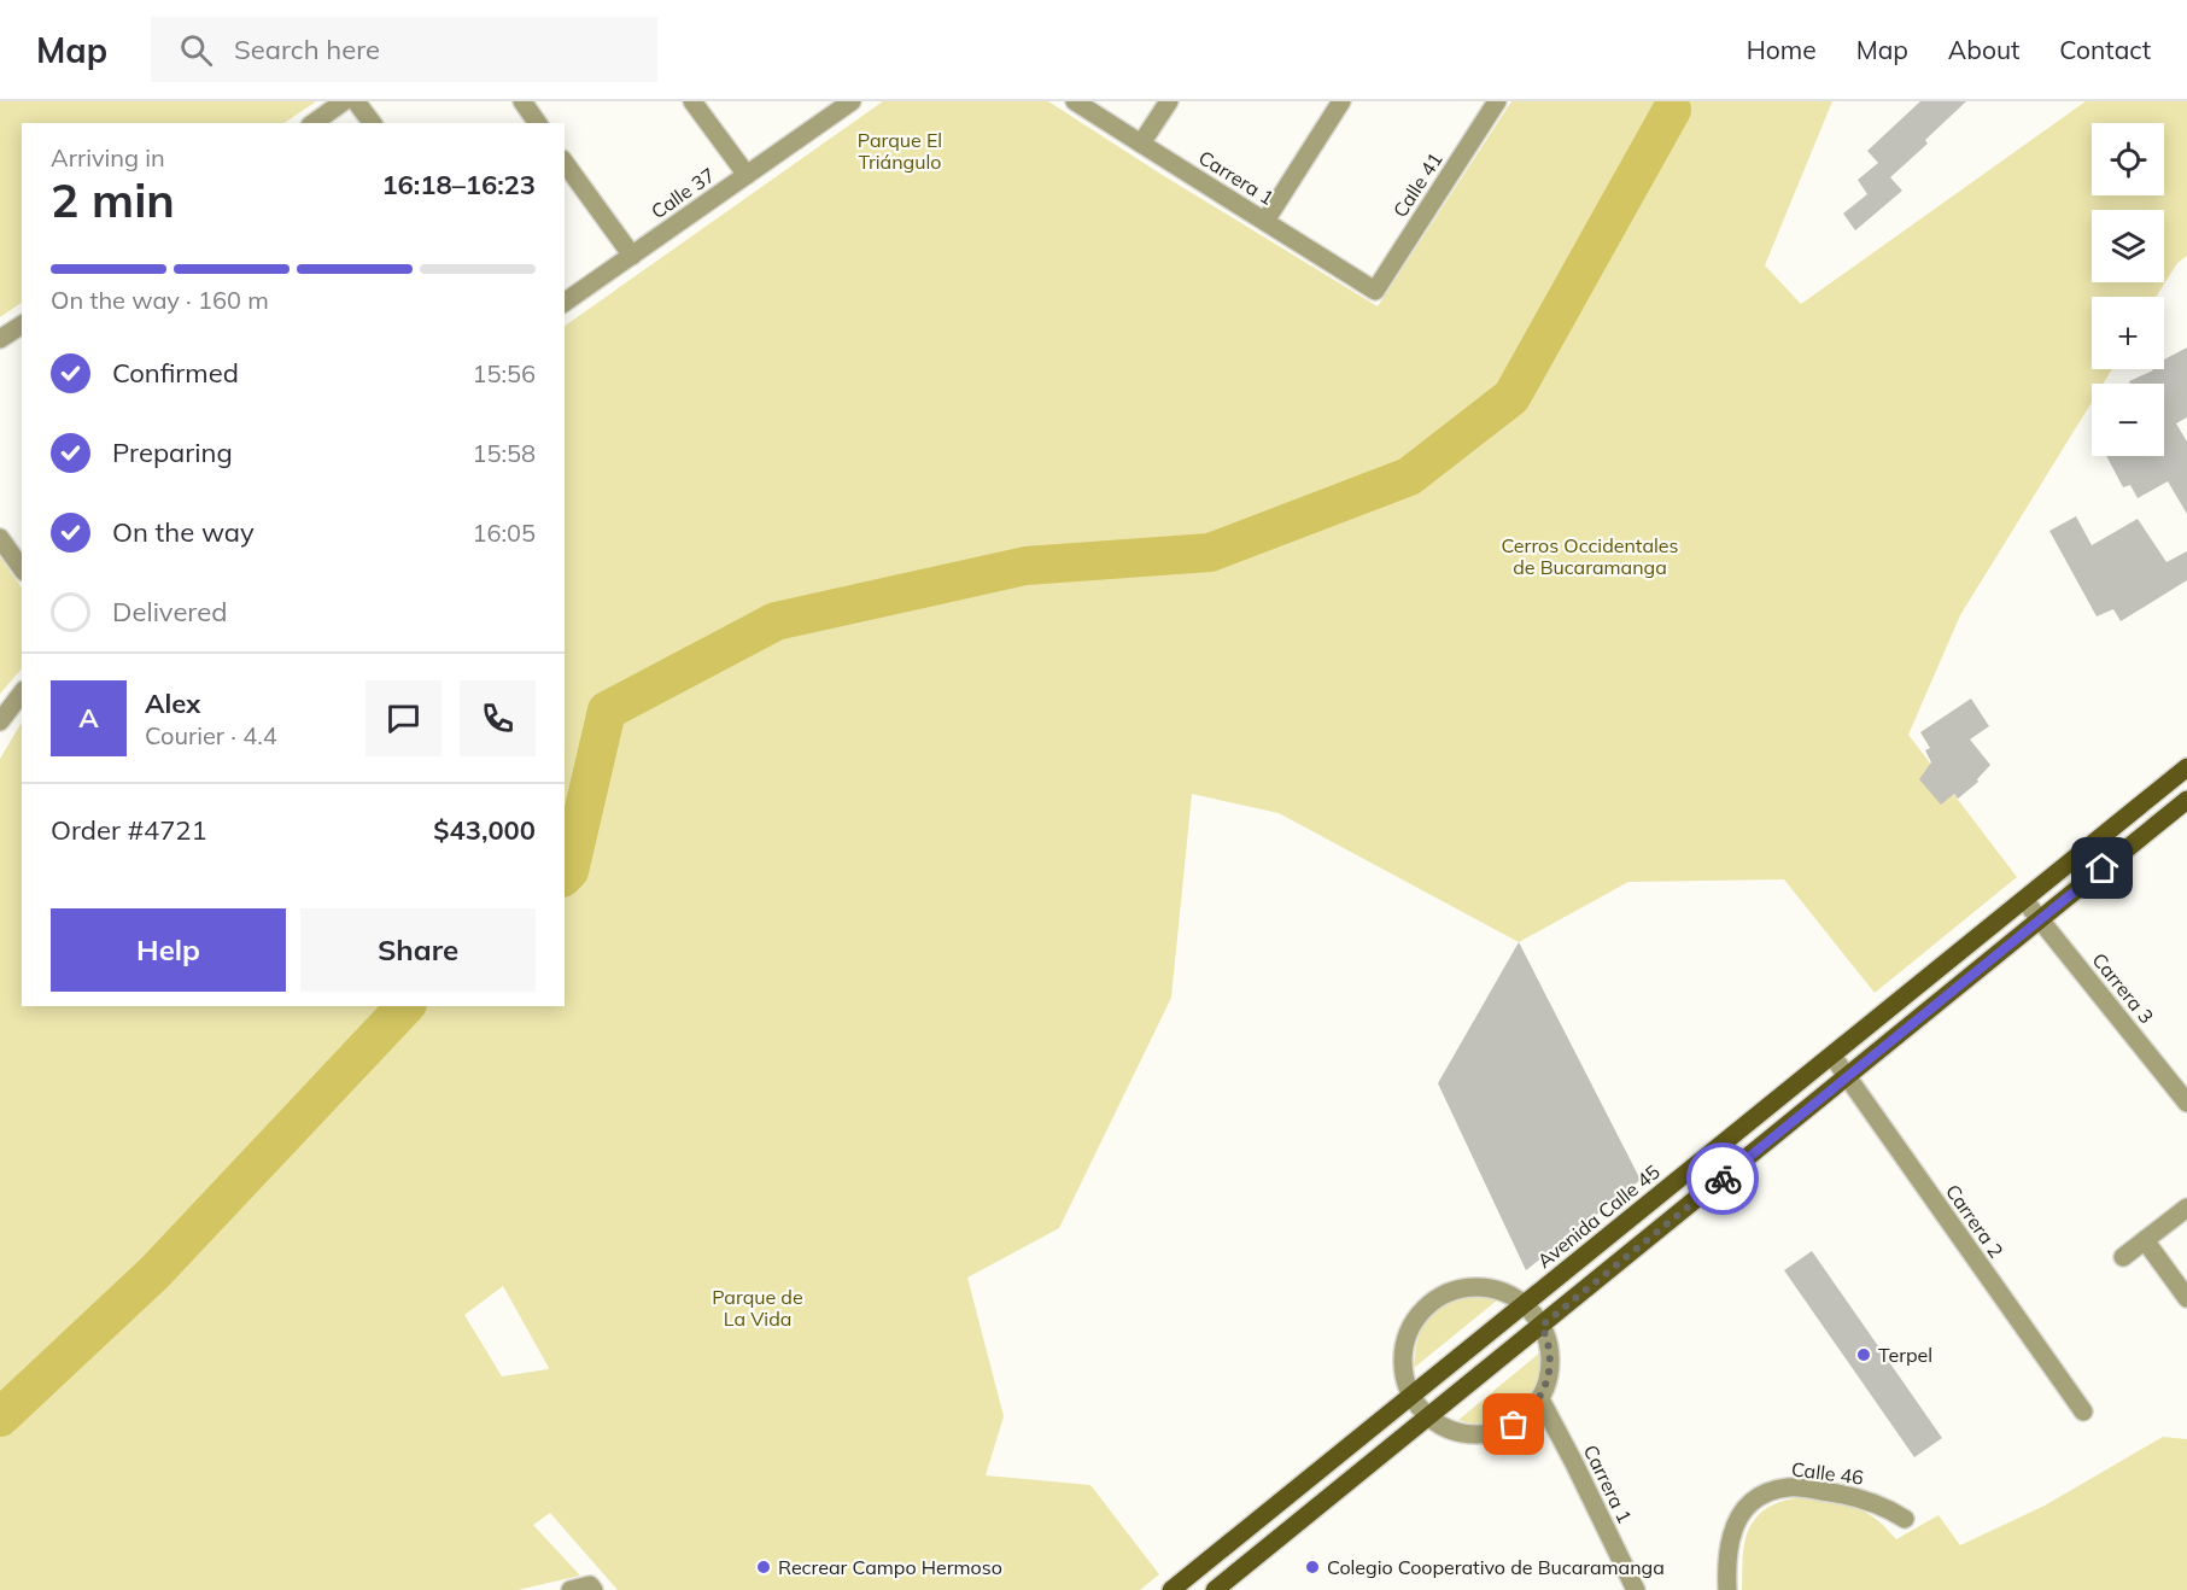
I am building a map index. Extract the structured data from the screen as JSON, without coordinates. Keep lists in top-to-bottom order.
{
  "streets": {
    "main road": ["Avenida Calle 45"],
    "street": [
      "Carrera 1",
      "Calle 41",
      "Calle 37",
      "Carrera 3",
      "Carrera 2",
      "Calle 46"
    ]
  },
  "crossings": [
    ["Carrera 1", "Calle 41"],
    ["Carrera 3", "Avenida Calle 45"],
    ["Avenida Calle 45", "Carrera 2"]
  ],
  "parks": ["Parque El Triángulo", "Cerros Occidentales de Bucaramanga", "Parque de La Vida"],
  "places": ["Terpel", "Recrear Campo Hermoso", "Colegio Cooperativo de Bucaramanga"],
  "page": {
    "header": "Map",
    "search": "Search here",
    "nav": [
      "Home",
      "Map",
      "About",
      "Contact"
    ],
    "map_buttons": ["+", "−"],
    "heading": ["2 min", "Arriving in", "16:18–16:23"],
    "panel": [
      "Alex",
      "Courier · 4.4",
      "Order #4721",
      "$43,000"
    ],
    "bar": "On the way · 160 m",
    "list": [
      ["Confirmed", "15:56"],
      ["Preparing", "15:58"],
      ["On the way", "16:05"],
      "Delivered"
    ],
    "round": "A",
    "buttons": ["Help", "Share"]
  }
}
